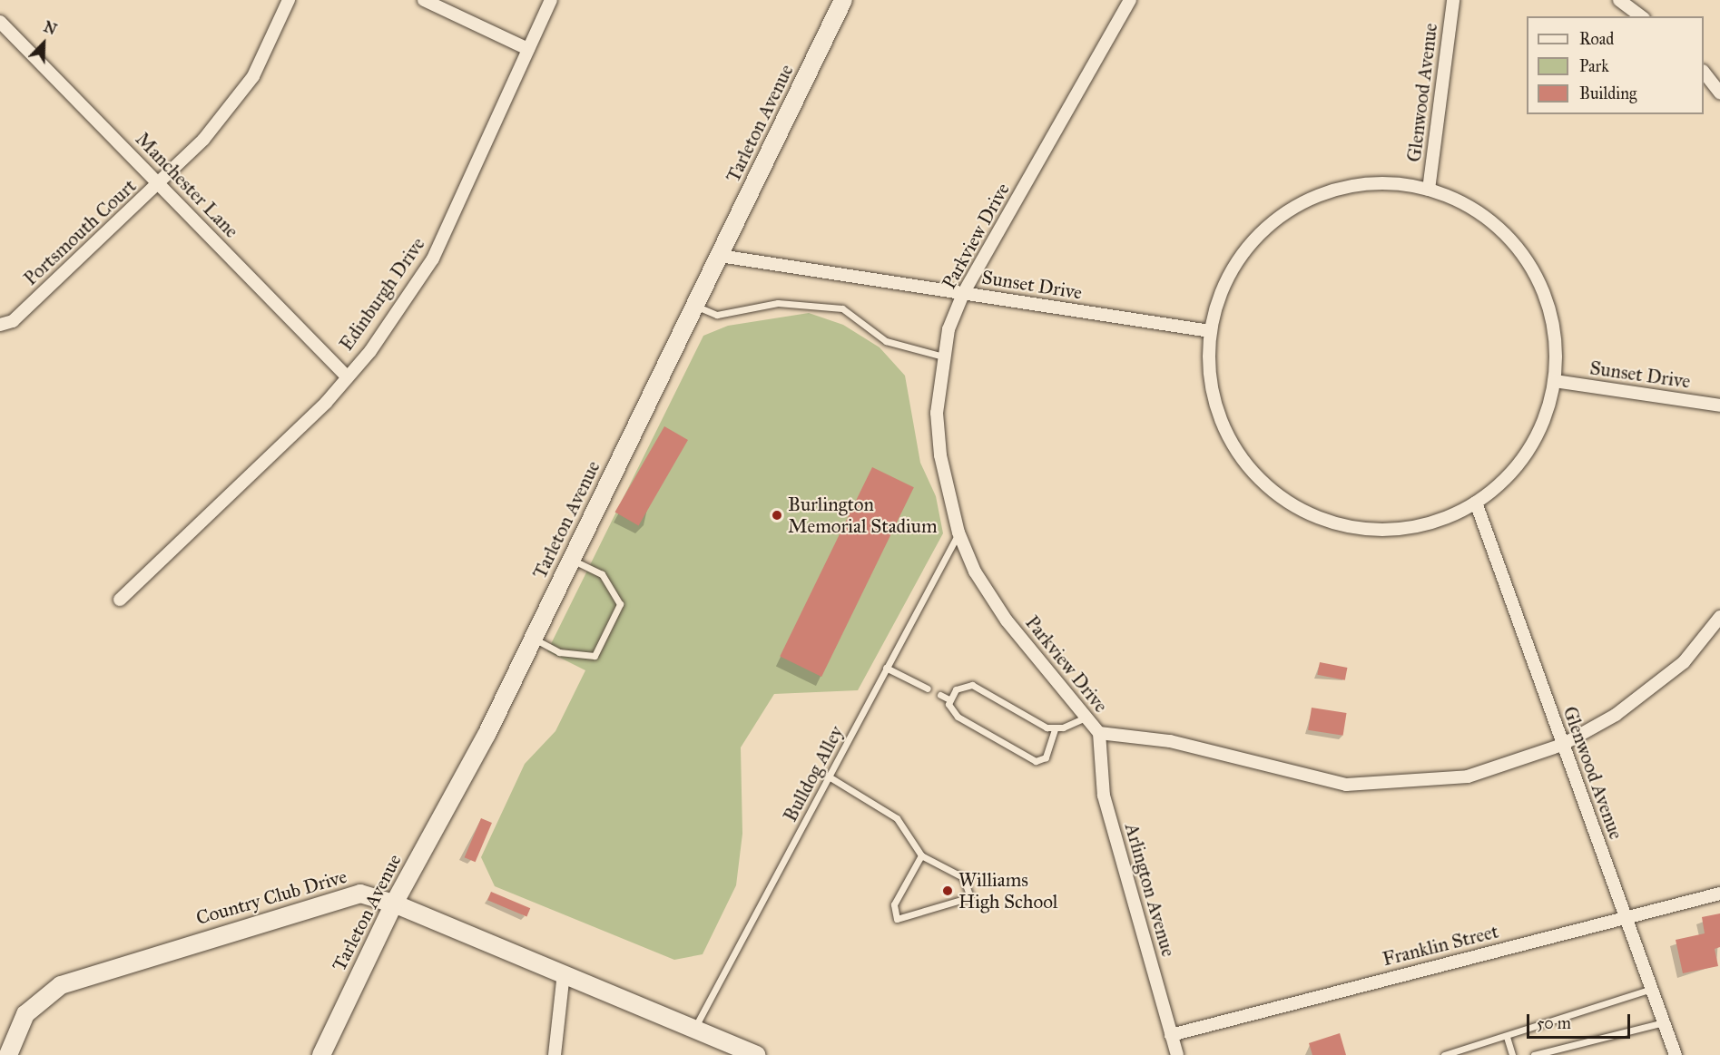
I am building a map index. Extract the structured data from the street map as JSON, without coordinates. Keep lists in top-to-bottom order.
{
  "streets": {
    "street": [
      "Glenwood Avenue",
      "Tarleton Avenue",
      "Manchester Lane",
      "Portsmouth Court",
      "Parkview Drive",
      "Sunset Drive",
      "Edinburgh Drive",
      "Arlington Avenue",
      "Country Club Drive",
      "Franklin Street"
    ],
    "lane": ["Bulldog Alley"]
  },
  "crossings": [
    ["Glenwood Avenue", "Parkview Drive"],
    ["Glenwood Avenue", "Franklin Street"],
    ["Tarleton Avenue", "Sunset Drive"],
    ["Tarleton Avenue", "Country Club Drive"],
    ["Manchester Lane", "Portsmouth Court"],
    ["Manchester Lane", "Edinburgh Drive"],
    ["Parkview Drive", "Sunset Drive"],
    ["Parkview Drive", "Bulldog Alley"],
    ["Parkview Drive", "Arlington Avenue"],
    ["Bulldog Alley", "Country Club Drive"],
    ["Arlington Avenue", "Franklin Street"]
  ],
  "places": ["Burlington Memorial Stadium", "Williams High School"],
  "legend": ["Road", "Park", "Building"],
  "scale_bar": "50 m",
  "north": "top right"
}
